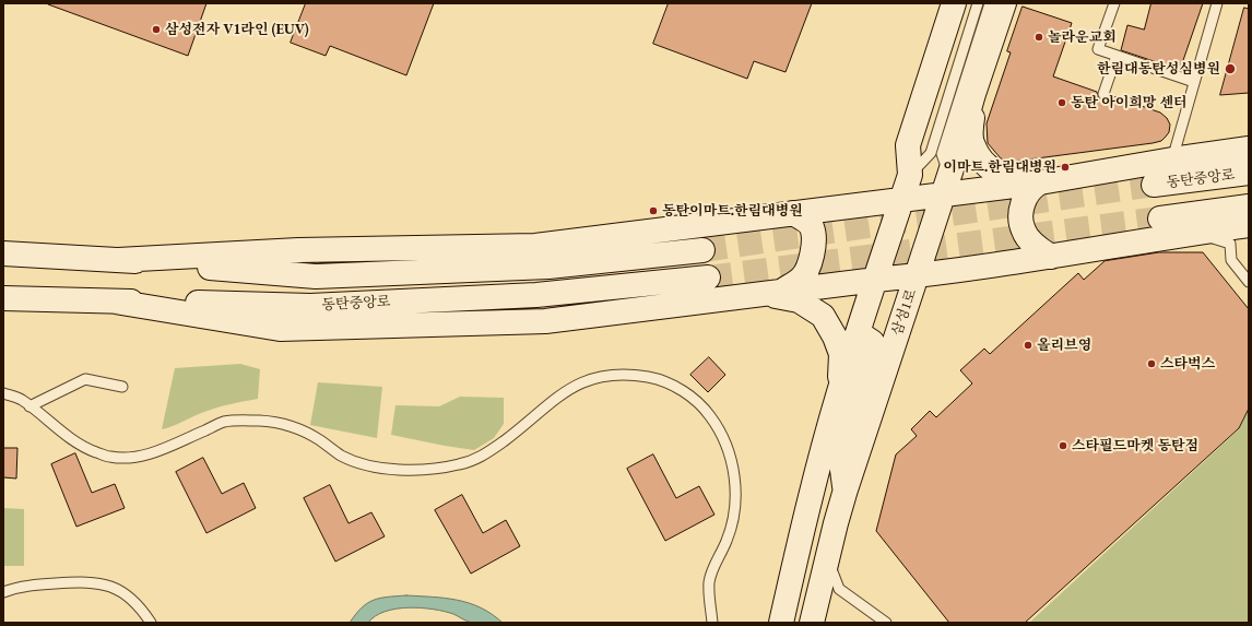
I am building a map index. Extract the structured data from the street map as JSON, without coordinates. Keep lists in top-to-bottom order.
{
  "streets": {
    "street": ["동탄중앙로", "삼성1로"]
  },
  "places": [
    "삼성전자 V1라인 (EUV)",
    "놀라운교회",
    "한림대동탄성심병원",
    "동탄 아이희망 센터",
    "이마트.한림대병원",
    "동탄이마트.한림대병원",
    "올리브영",
    "스타벅스",
    "스타필드마켓 동탄점"
  ]
}
